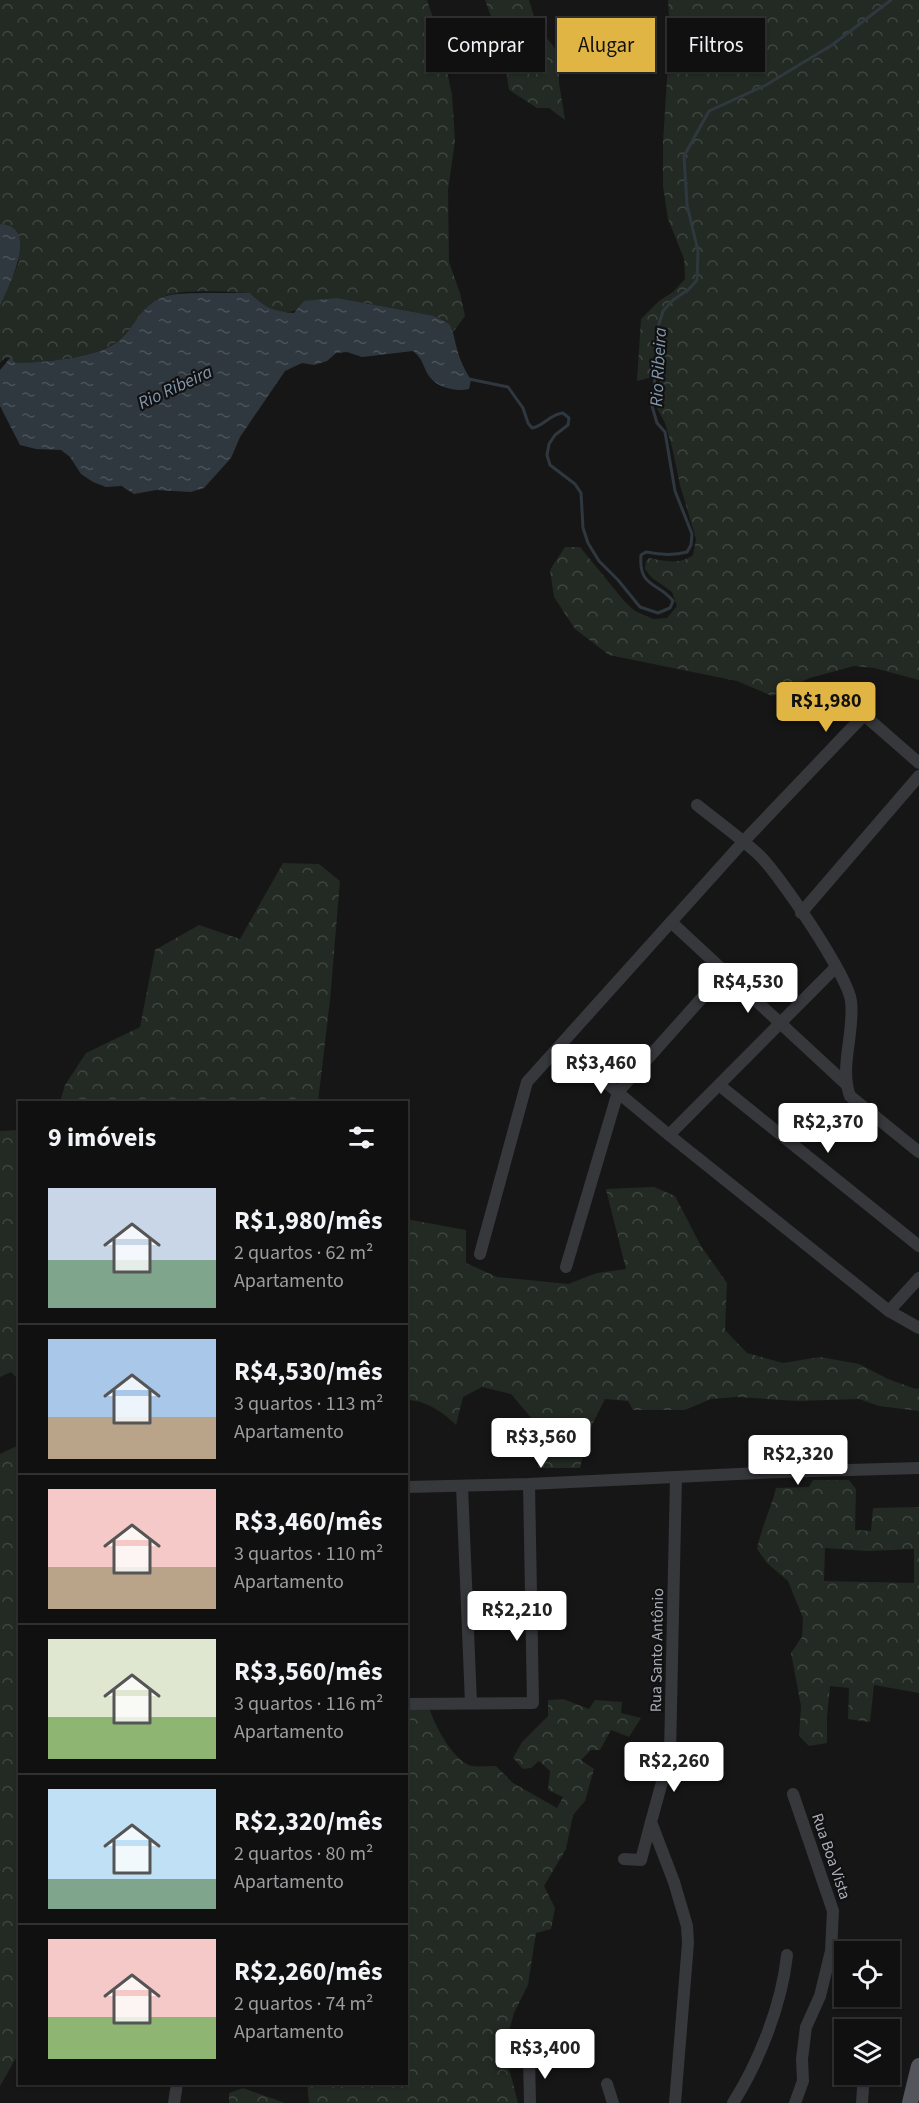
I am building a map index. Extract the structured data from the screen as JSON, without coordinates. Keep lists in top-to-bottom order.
{
  "streets": {
    "street": ["Rua Santo Antônio", "Rua Boa Vista"]
  },
  "water": ["Rio Ribeira"],
  "page": {
    "chip": ["Comprar", "Alugar", "Filtros"],
    "price": [
      "R$1,980",
      "R$4,530",
      "R$3,460",
      "R$2,370",
      "R$3,560",
      "R$2,320",
      "R$2,210",
      "R$2,260",
      "R$3,400"
    ],
    "heading": "9 imóveis",
    "list": [
      {
        "name": "R$1,980/mês",
        "note": "2 quartos · 62 m² · Apartamento"
      },
      {
        "name": "R$4,530/mês",
        "note": "3 quartos · 113 m² · Apartamento"
      },
      {
        "name": "R$3,460/mês",
        "note": "3 quartos · 110 m² · Apartamento"
      },
      {
        "name": "R$3,560/mês",
        "note": "3 quartos · 116 m² · Apartamento"
      },
      {
        "name": "R$2,320/mês",
        "note": "2 quartos · 80 m² · Apartamento"
      },
      {
        "name": "R$2,260/mês",
        "note": "2 quartos · 74 m² · Apartamento"
      }
    ]
  }
}
